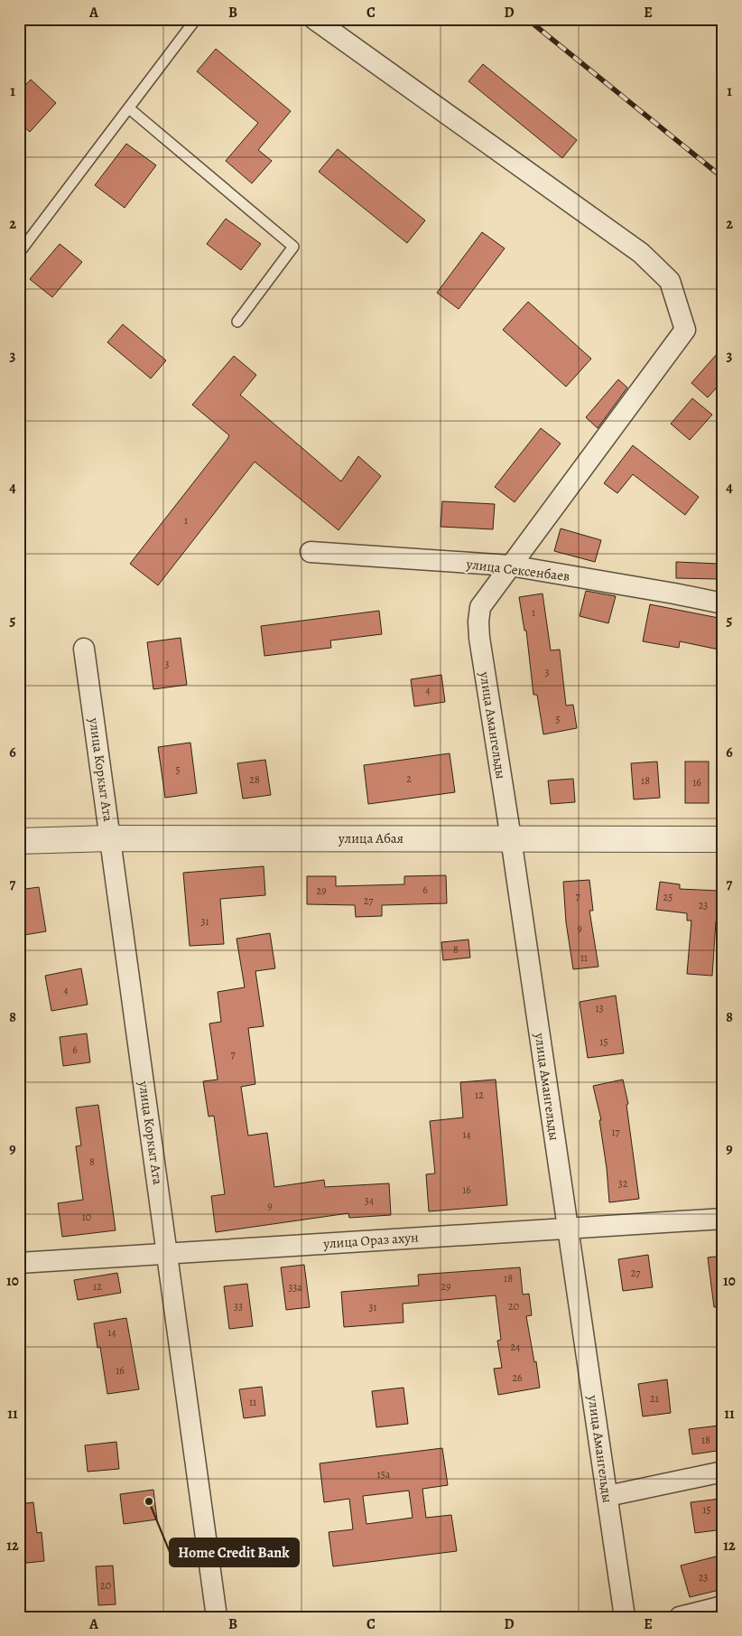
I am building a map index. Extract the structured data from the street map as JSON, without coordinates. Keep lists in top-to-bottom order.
{
  "streets": {
    "street": [
      "улица Сексенбаев",
      "улица Амангельды",
      "улица Коркыт Ата",
      "улица Абая",
      "улица Ораз ахун"
    ]
  },
  "crossings": [
    ["улица Сексенбаев", "улица Амангельды"],
    ["улица Амангельды", "улица Абая"],
    ["улица Амангельды", "улица Ораз ахун"],
    ["улица Коркыт Ата", "улица Абая"],
    ["улица Коркыт Ата", "улица Ораз ахун"]
  ],
  "places": ["Home Credit Bank"],
  "house_numbers": [
    "1",
    "1",
    "3",
    "3",
    "4",
    "5",
    "5",
    "2",
    "28",
    "18",
    "16",
    "6",
    "29",
    "7",
    "25",
    "27",
    "23",
    "31",
    "9",
    "8",
    "11",
    "4",
    "13",
    "15",
    "6",
    "7",
    "12",
    "17",
    "14",
    "8",
    "32",
    "16",
    "34",
    "9",
    "10",
    "27",
    "18",
    "12",
    "29",
    "33а",
    "33",
    "20",
    "31",
    "14",
    "24",
    "16",
    "26",
    "21",
    "11",
    "18",
    "15а",
    "15",
    "23",
    "20"
  ],
  "grid": {
    "columns": [
      "A",
      "B",
      "C",
      "D",
      "E"
    ],
    "rows": [
      "1",
      "2",
      "3",
      "4",
      "5",
      "6",
      "7",
      "8",
      "9",
      "10",
      "11",
      "12"
    ]
  }
}
